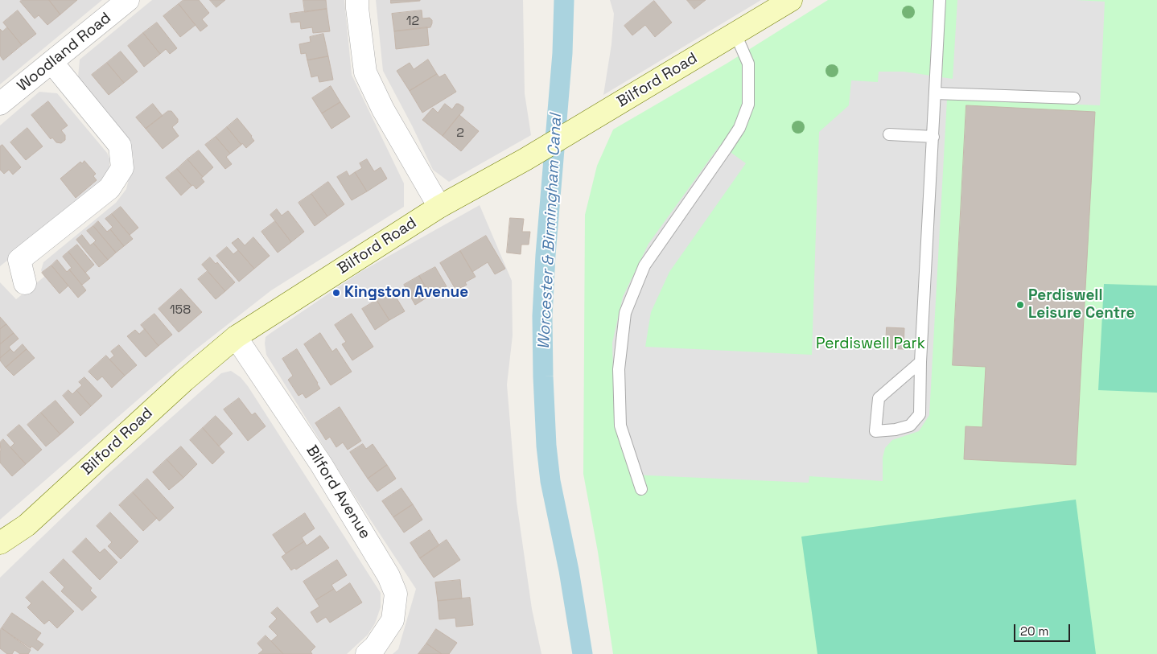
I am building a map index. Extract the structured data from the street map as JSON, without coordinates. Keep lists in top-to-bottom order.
{
  "streets": {
    "main road": ["Bilford Road"],
    "street": ["Woodland Road", "Bilford Avenue"]
  },
  "crossings": [
    ["Bilford Road", "Bilford Avenue"]
  ],
  "water": ["Worcester & Birmingham Canal"],
  "parks": ["Perdiswell Park"],
  "places": ["Kingston Avenue", "Perdiswell Leisure Centre"],
  "house_numbers": ["12", "2", "158"],
  "scale_bar": "20 m"
}
